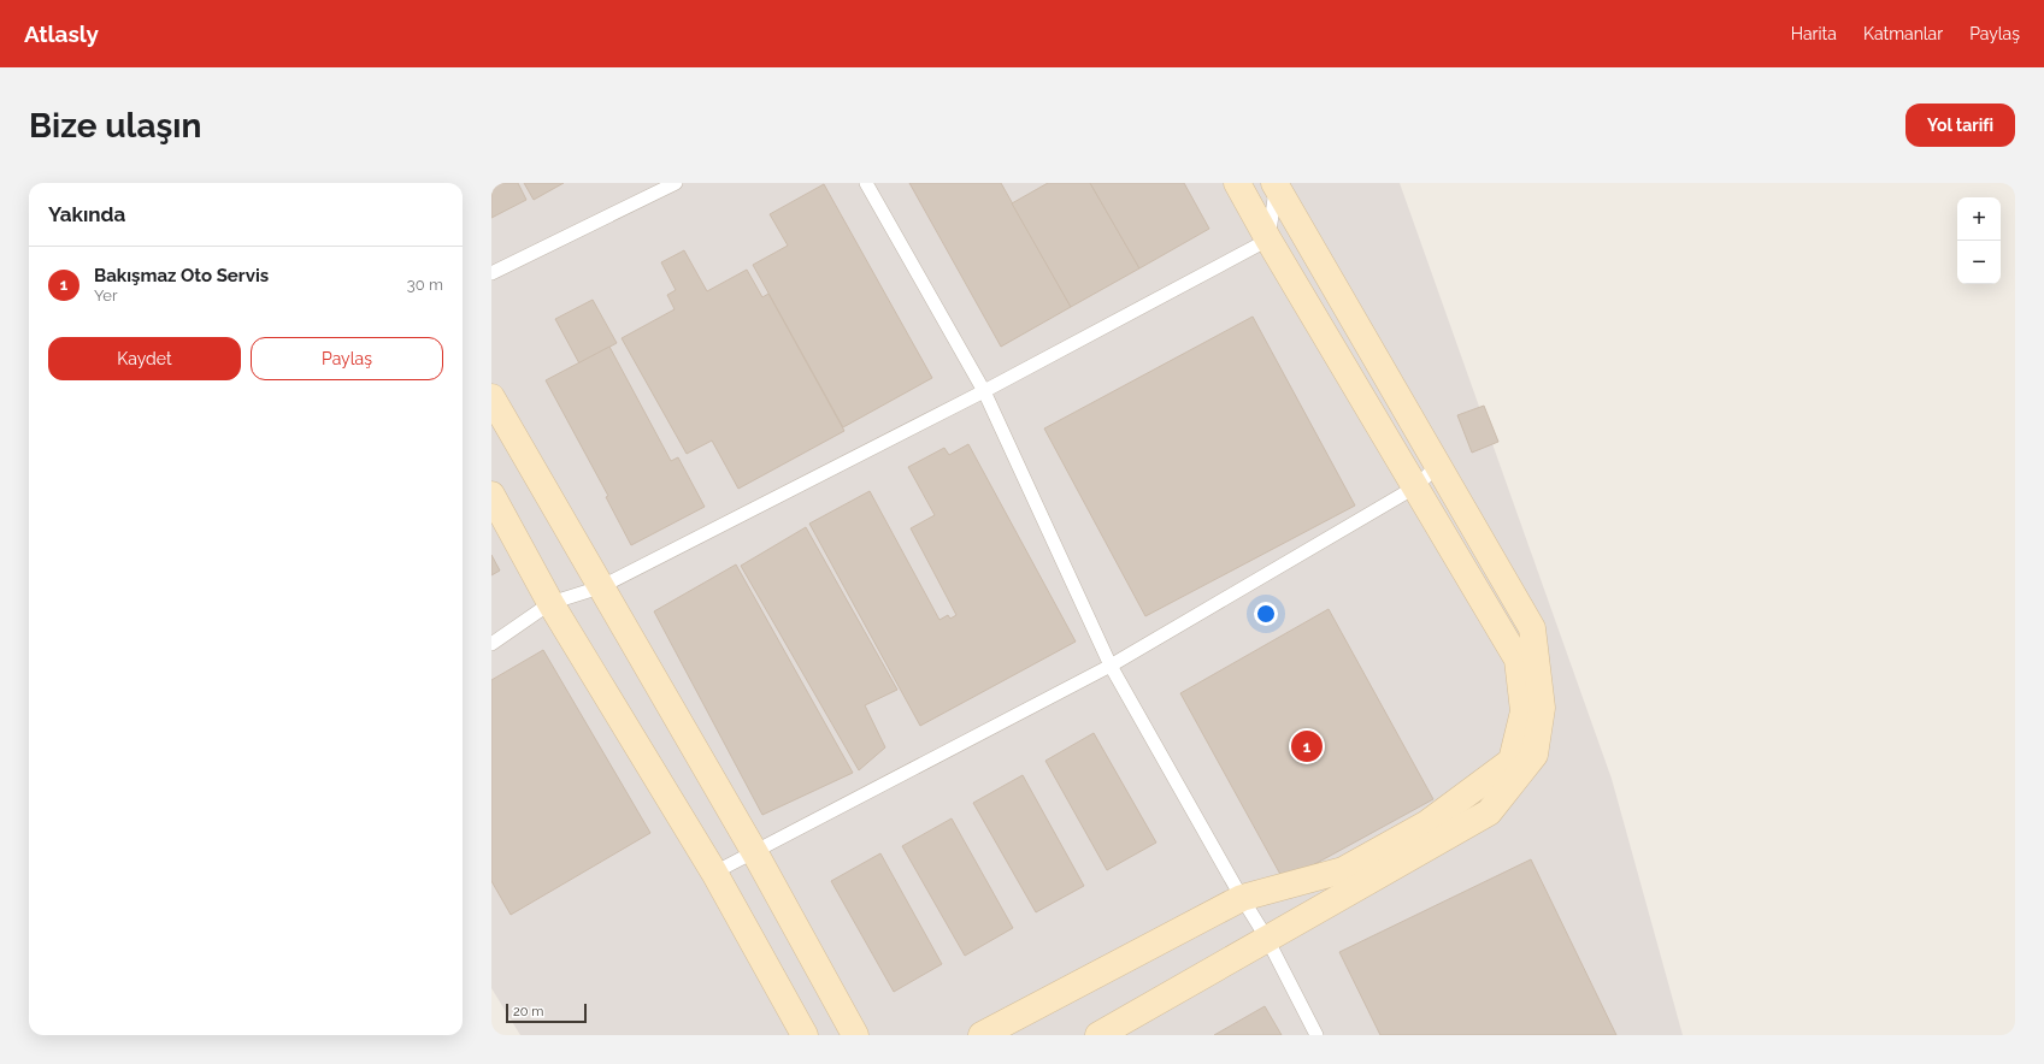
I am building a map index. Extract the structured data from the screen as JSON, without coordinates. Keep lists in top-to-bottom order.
{
  "scale_bar": "20 m",
  "page": {
    "header": "Atlasly",
    "nav": ["Harita", "Katmanlar", "Paylaş"],
    "buttons": [
      "Yol tarifi",
      ["Kaydet", "Paylaş"]
    ],
    "title": "Bize ulaşın",
    "heading": "Yakında",
    "map_buttons": ["+", "−"],
    "list": [
      {
        "mark": "1",
        "name": "Bakışmaz Oto Servis",
        "note": "Yer",
        "value": "30 m"
      }
    ],
    "pins": "1",
    "scale": "20 m"
  }
}
